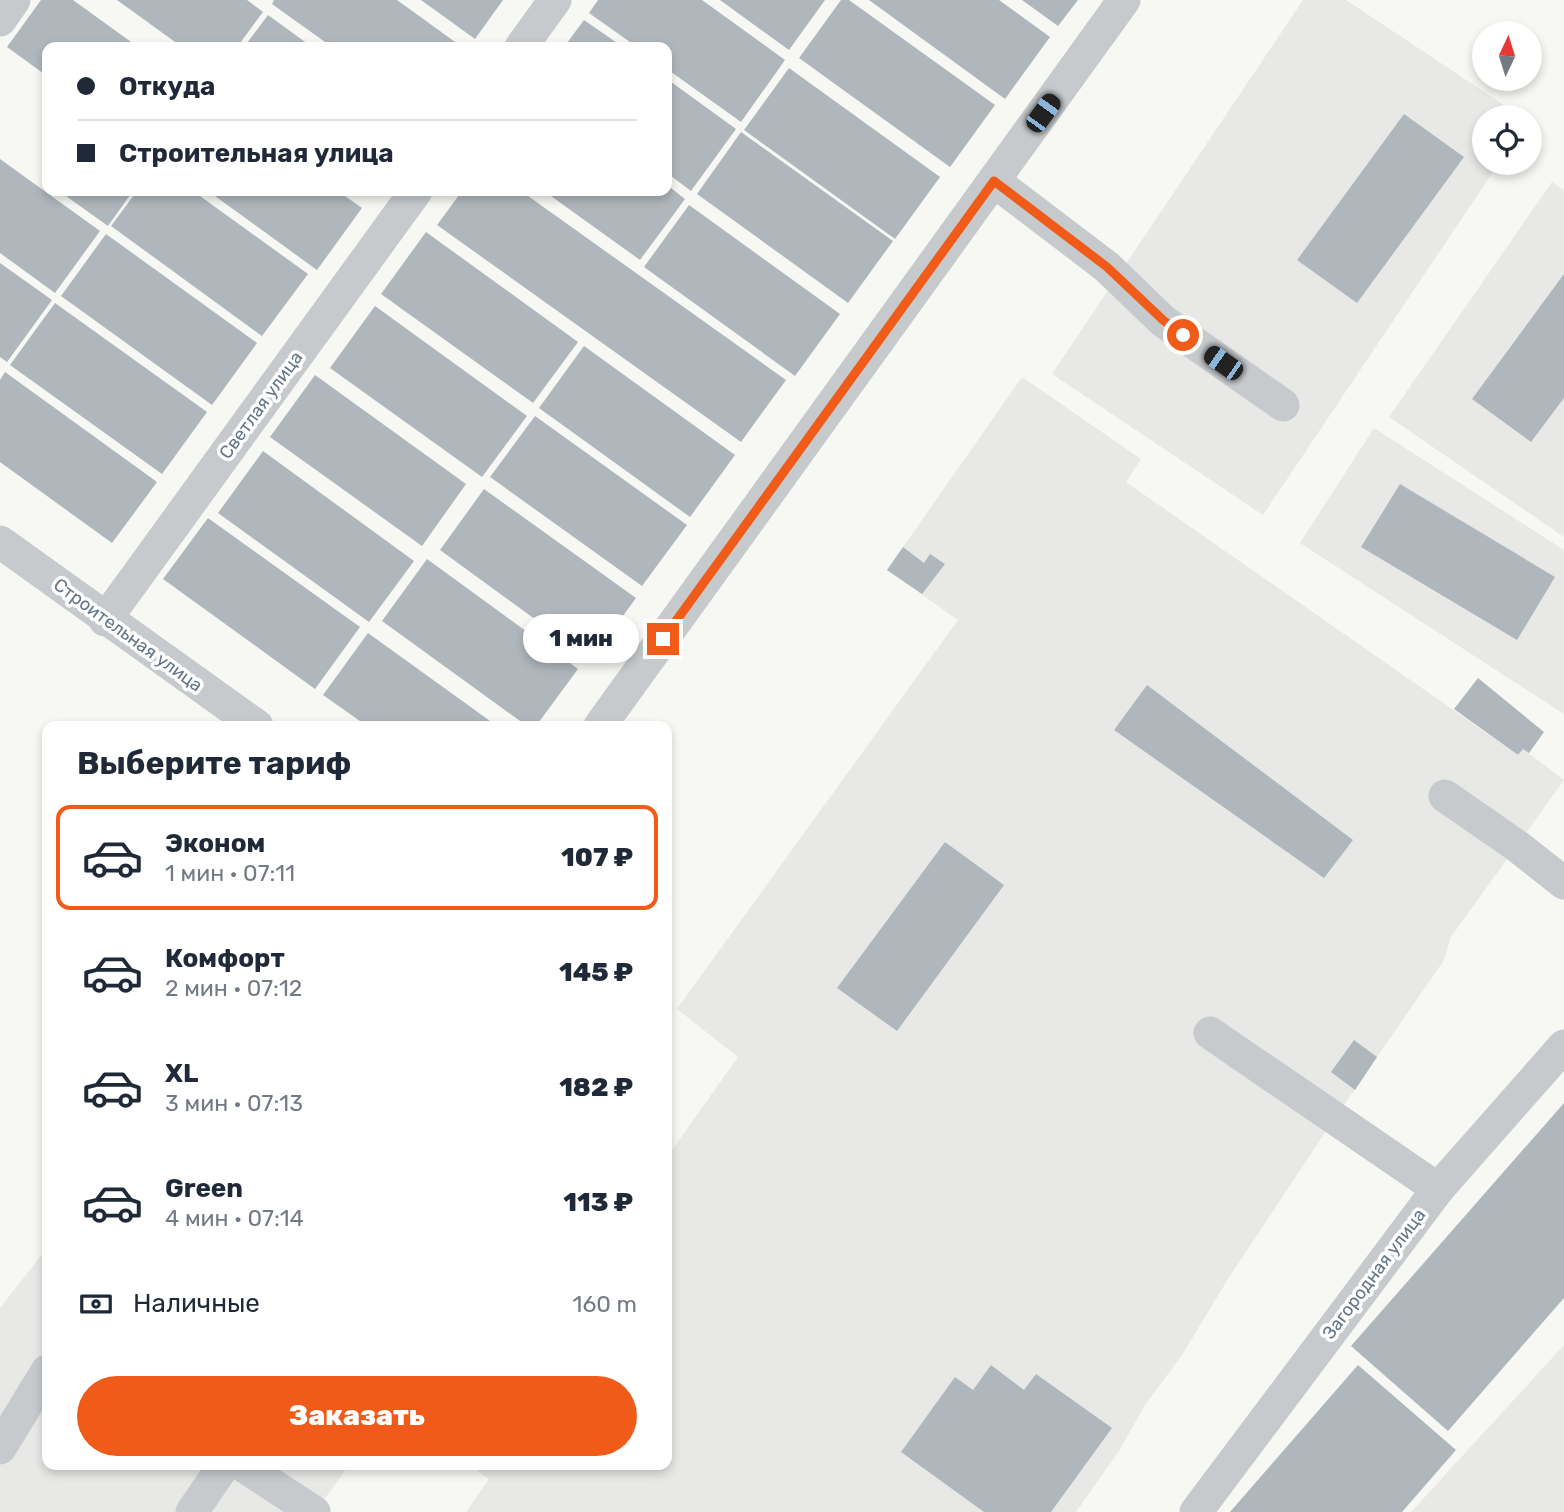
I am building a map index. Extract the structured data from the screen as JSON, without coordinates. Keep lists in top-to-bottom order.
{
  "streets": {
    "street": ["Светлая улица", "Строительная улица", "Загородная улица"]
  },
  "crossings": [
    ["Светлая улица", "Строительная улица"]
  ],
  "north": "top",
  "page": {
    "banner": ["Откуда", "Строительная улица"],
    "bubble": "1 мин",
    "heading": "Выберите тариф",
    "list": [
      {
        "name": "Эконом",
        "note": "1 мин · 07:11",
        "value": "107 ₽"
      },
      {
        "name": "Комфорт",
        "note": "2 мин · 07:12",
        "value": "145 ₽"
      },
      {
        "name": "XL",
        "note": "3 мин · 07:13",
        "value": "182 ₽"
      },
      {
        "name": "Green",
        "note": "4 мин · 07:14",
        "value": "113 ₽"
      }
    ],
    "pay": ["Наличные", "160 m"],
    "buttons": "Заказать"
  }
}
